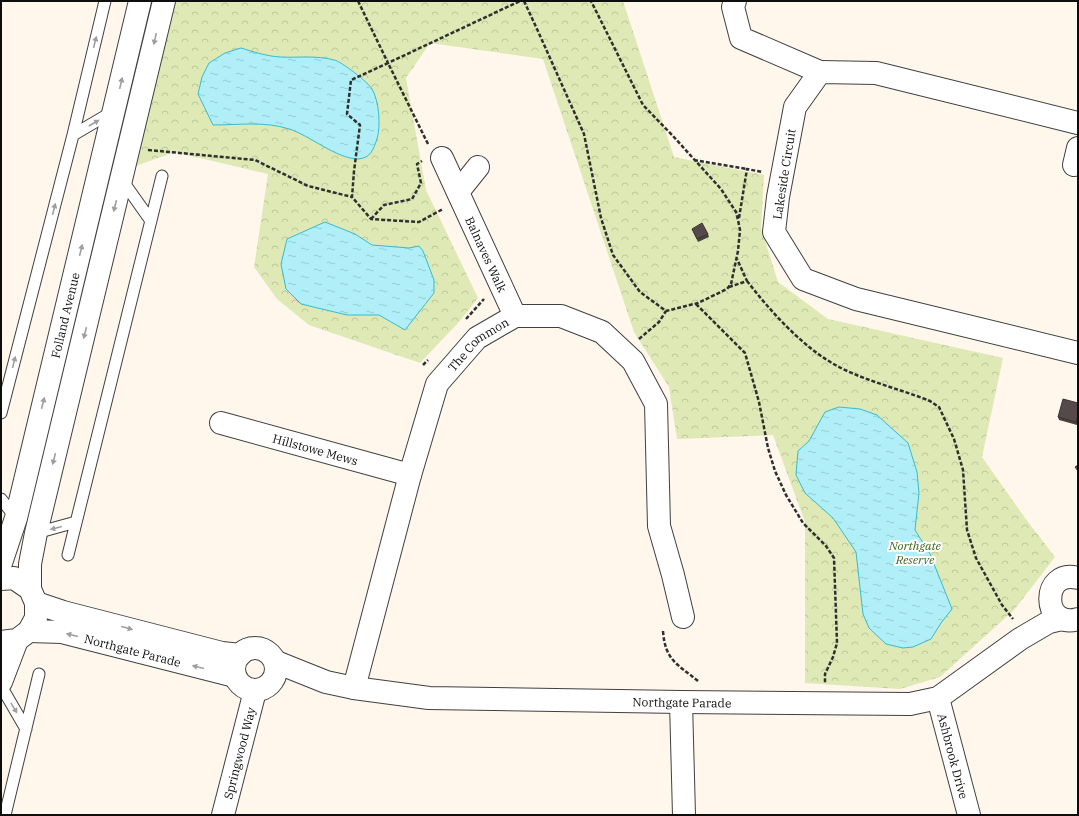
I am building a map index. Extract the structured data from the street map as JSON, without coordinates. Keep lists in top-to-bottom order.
{
  "streets": {
    "street": [
      "Lakeside Circuit",
      "Balnaves Walk",
      "Folland Avenue",
      "The Common",
      "Hillstowe Mews",
      "Northgate Parade",
      "Springwood Way",
      "Ashbrook Drive"
    ]
  },
  "crossings": [
    ["Balnaves Walk", "The Common"],
    ["Folland Avenue", "Northgate Parade"],
    ["The Common", "Hillstowe Mews"],
    ["The Common", "Northgate Parade"],
    ["Northgate Parade", "Springwood Way"],
    ["Northgate Parade", "Ashbrook Drive"]
  ],
  "parks": ["Northgate Reserve"]
}
